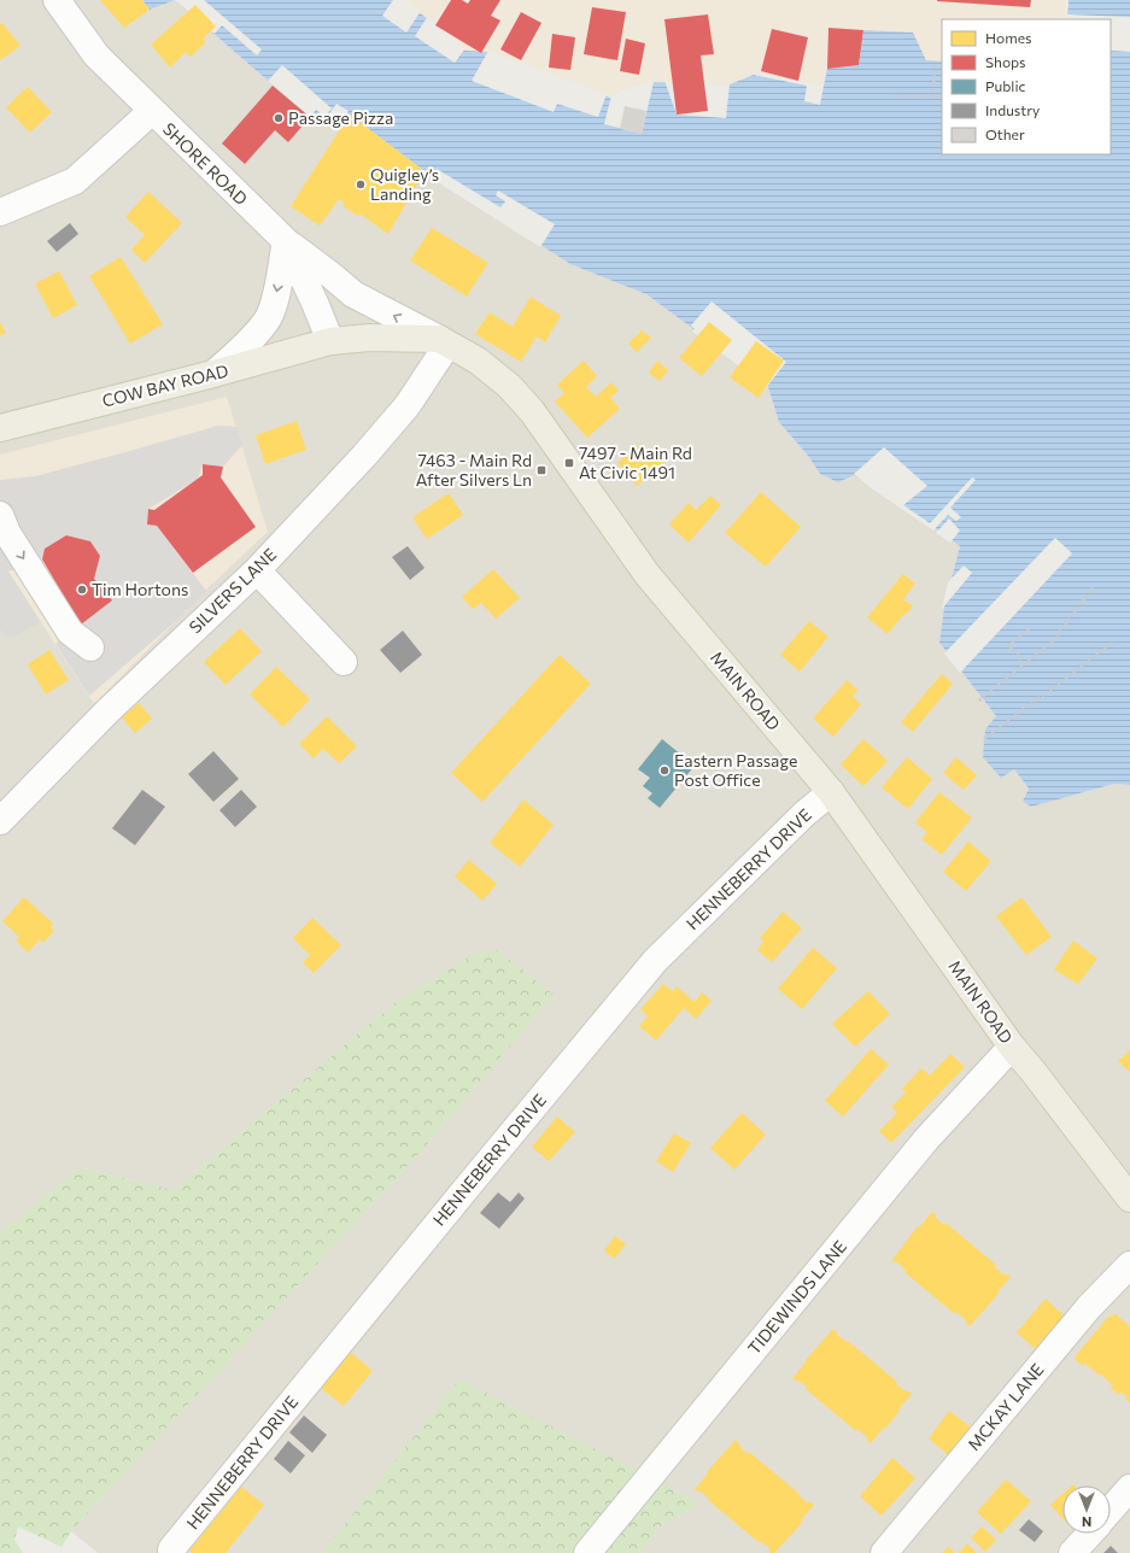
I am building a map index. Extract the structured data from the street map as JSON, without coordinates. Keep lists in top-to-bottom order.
{
  "streets": {
    "main road": ["COW BAY ROAD", "MAIN ROAD"],
    "street": [
      "SHORE ROAD",
      "SILVERS LANE",
      "HENNEBERRY DRIVE",
      "TIDEWINDS LANE",
      "MCKAY LANE"
    ]
  },
  "crossings": [
    ["SHORE ROAD", "COW BAY ROAD"],
    ["SHORE ROAD", "MAIN ROAD"],
    ["COW BAY ROAD", "MAIN ROAD"],
    ["SILVERS LANE", "MAIN ROAD"],
    ["MAIN ROAD", "HENNEBERRY DRIVE"],
    ["MAIN ROAD", "TIDEWINDS LANE"]
  ],
  "places": {
    "other": [
      "Passage Pizza",
      "Quigley’s Landing",
      "Tim Hortons",
      "Eastern Passage Post Office"
    ],
    "transit": ["7497 - Main Rd At Civic 1491", "7463 - Main Rd After Silvers Ln"]
  },
  "legend": [
    "Homes",
    "Shops",
    "Public",
    "Industry",
    "Other"
  ],
  "north": "bottom"
}
